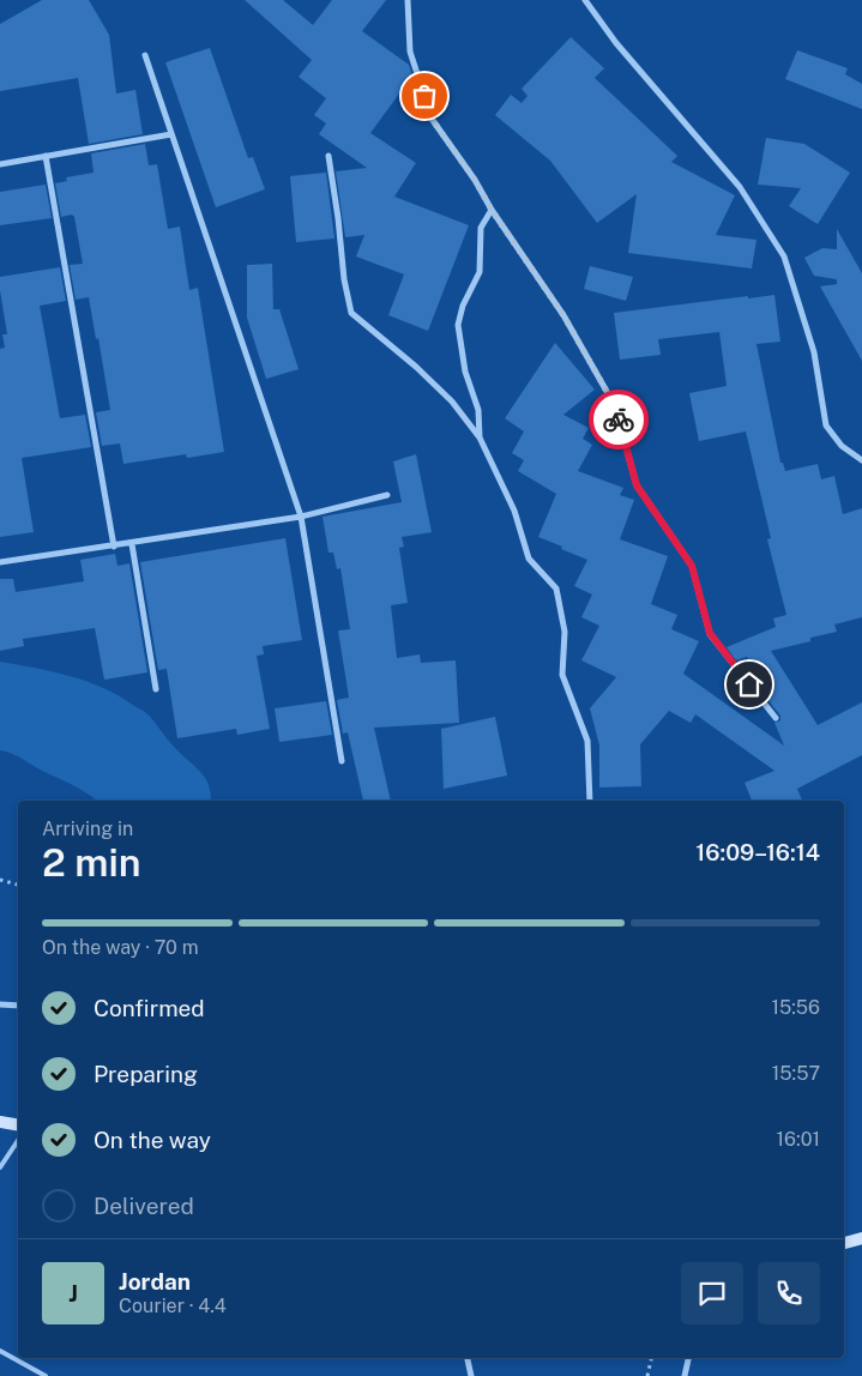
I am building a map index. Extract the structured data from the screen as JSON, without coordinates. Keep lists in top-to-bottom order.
{
  "page": {
    "heading": ["2 min", "Arriving in", "16:09–16:14"],
    "panel": ["Jordan", "Courier · 4.4"],
    "bar": "On the way · 70 m",
    "list": [
      ["Confirmed", "15:56"],
      ["Preparing", "15:57"],
      ["On the way", "16:01"],
      "Delivered"
    ],
    "round": "J"
  }
}
